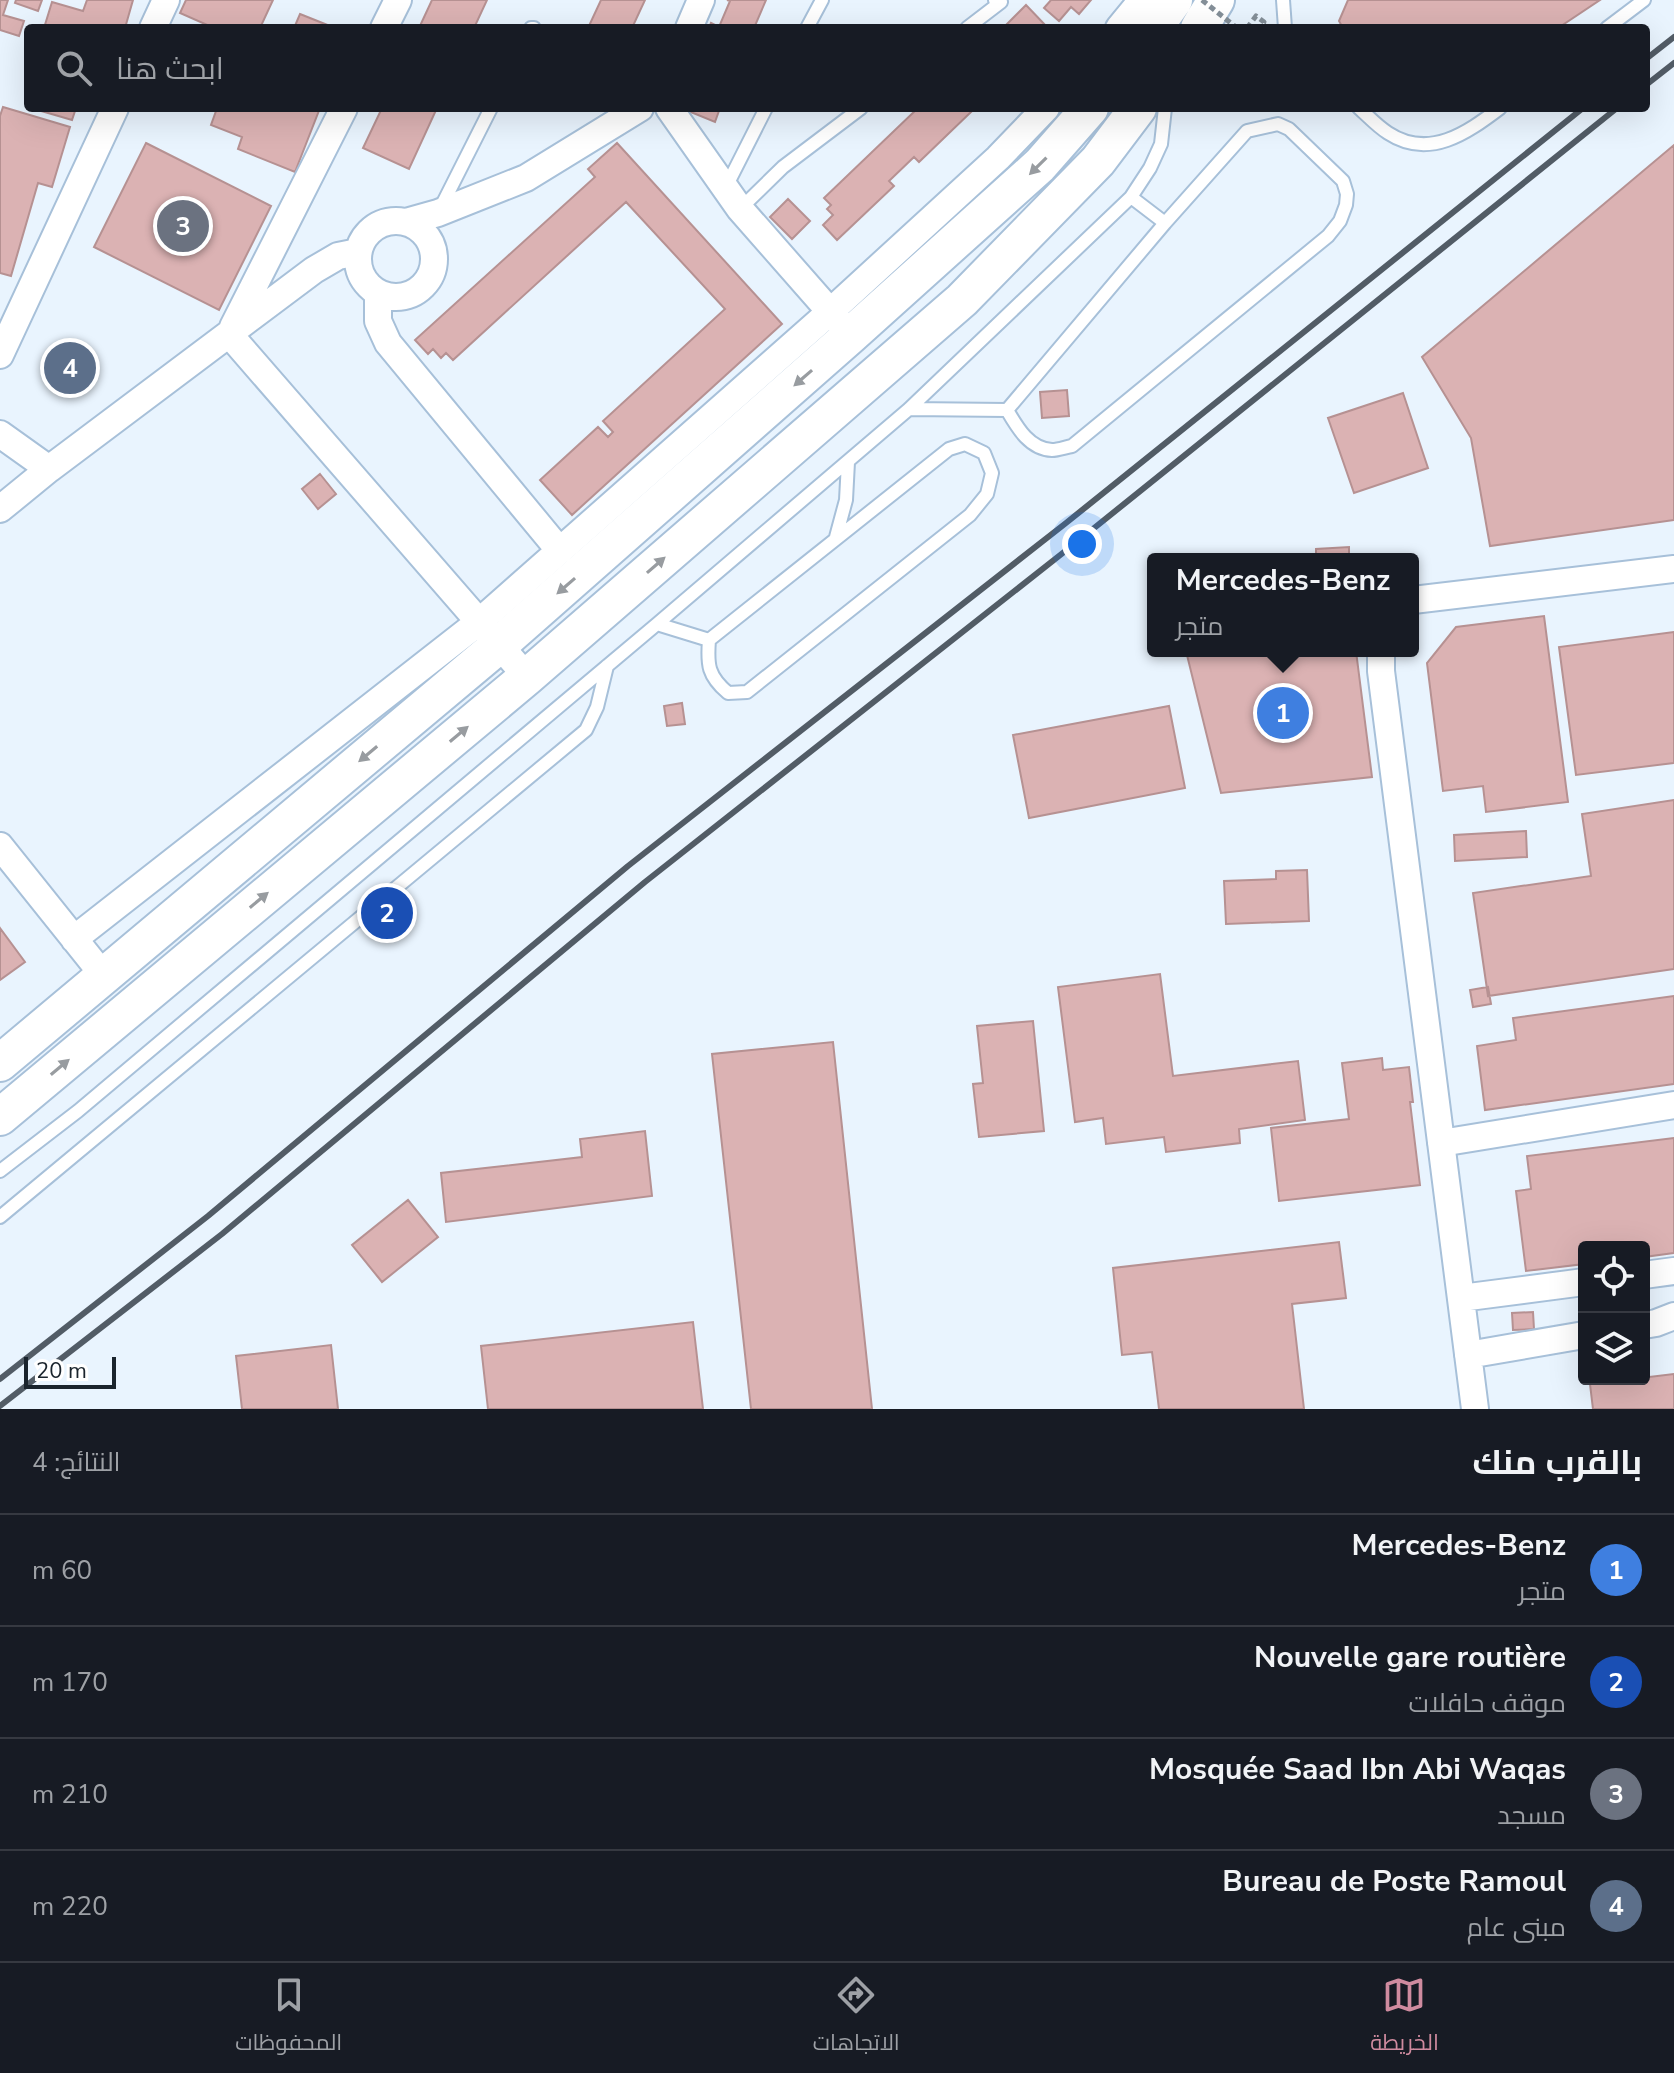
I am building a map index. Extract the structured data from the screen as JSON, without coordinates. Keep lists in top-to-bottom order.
{
  "scale_bar": "20 m",
  "page": {
    "search": "ابحث هنا",
    "pins": [
      "3",
      "4",
      "1",
      "2"
    ],
    "popup": ["Mercedes-Benz", "متجر"],
    "scale": "20 m",
    "heading": ["بالقرب منك", "النتائج: 4"],
    "list": [
      {
        "mark": "1",
        "name": "Mercedes-Benz",
        "note": "متجر",
        "value": "60 m"
      },
      {
        "mark": "2",
        "name": "Nouvelle gare routière",
        "note": "موقف حافلات",
        "value": "170 m"
      },
      {
        "mark": "3",
        "name": "Mosquée Saad Ibn Abi Waqas",
        "note": "مسجد",
        "value": "210 m"
      },
      {
        "mark": "4",
        "name": "Bureau de Poste Ramoul",
        "note": "مبنى عام",
        "value": "220 m"
      }
    ],
    "nav": ["الخريطة", "الاتجاهات", "المحفوظات"]
  }
}
